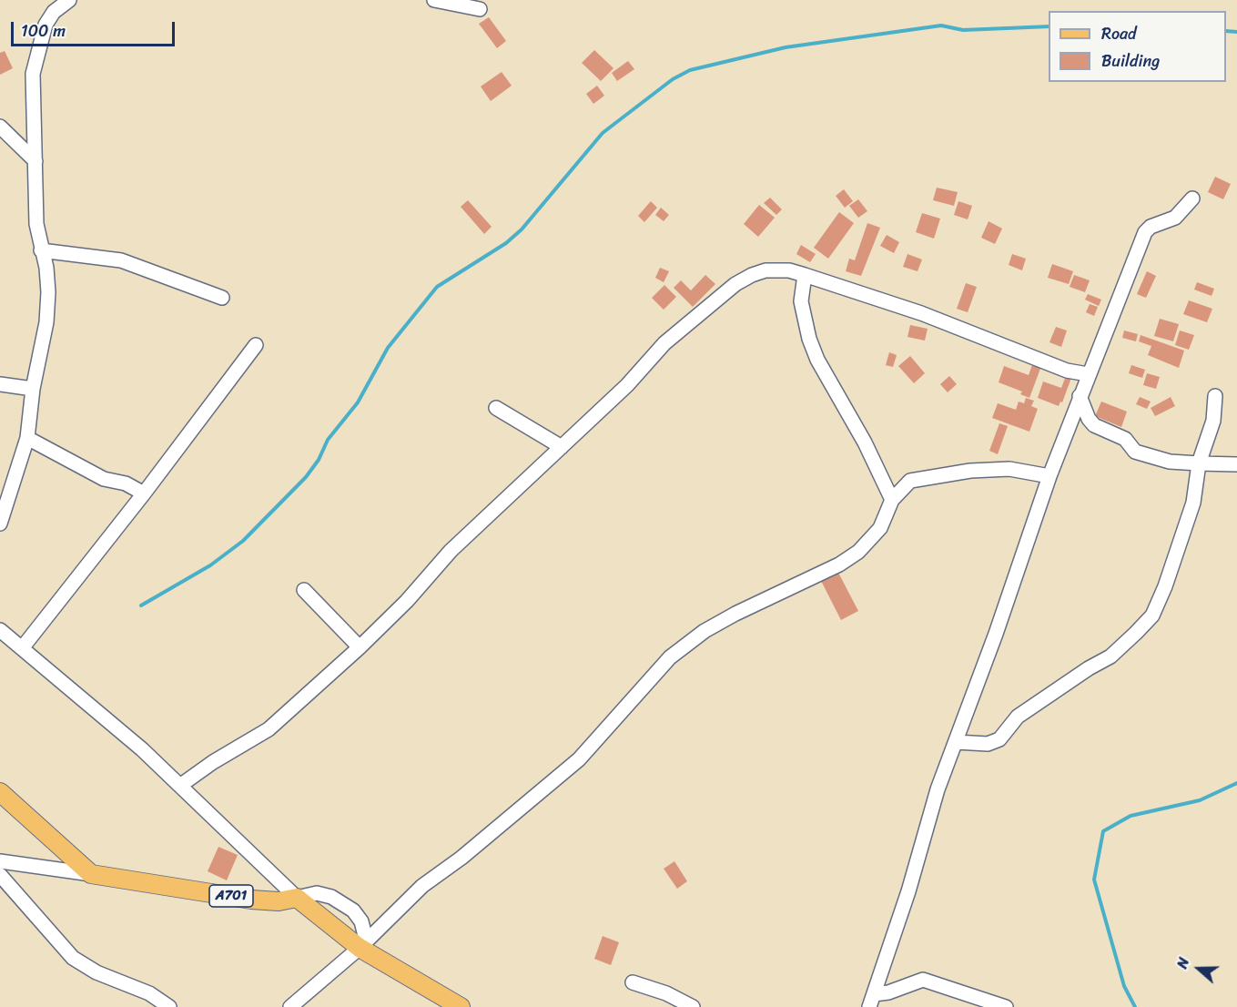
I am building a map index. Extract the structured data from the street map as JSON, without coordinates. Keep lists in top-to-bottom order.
{
  "streets": {
    "main road": ["A701"]
  },
  "legend": ["Road", "Building"],
  "scale_bar": "100 m",
  "north": "left"
}
